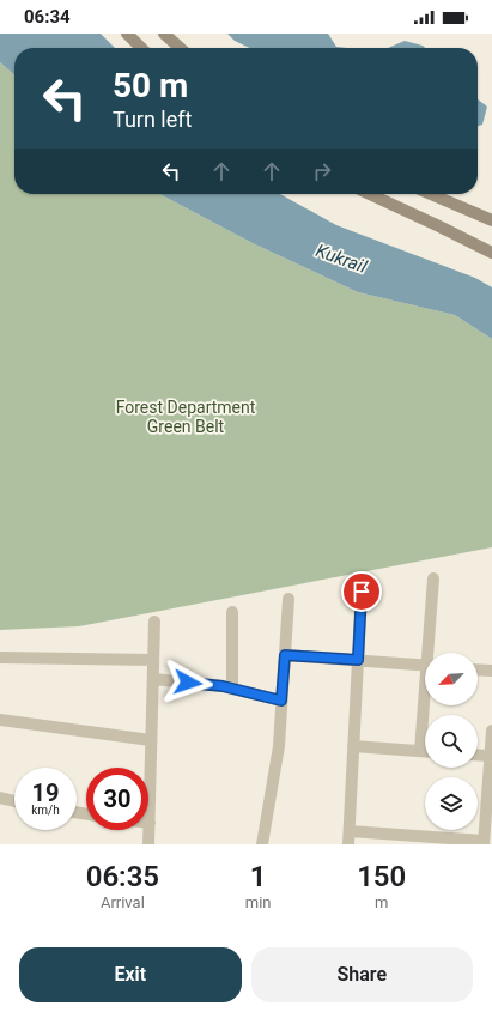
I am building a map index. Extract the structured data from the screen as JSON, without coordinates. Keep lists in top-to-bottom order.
{
  "water": ["Kukrail"],
  "parks": ["Forest Department Green Belt"],
  "north": "bottom left",
  "page": {
    "status": "06:34",
    "turn": ["50 m", "Turn left"],
    "speed": "19 km/h",
    "limit": "30",
    "eta": [
      "06:35",
      "Arrival",
      "1",
      "min",
      "150",
      "m"
    ],
    "buttons": ["Exit", "Share"]
  }
}
